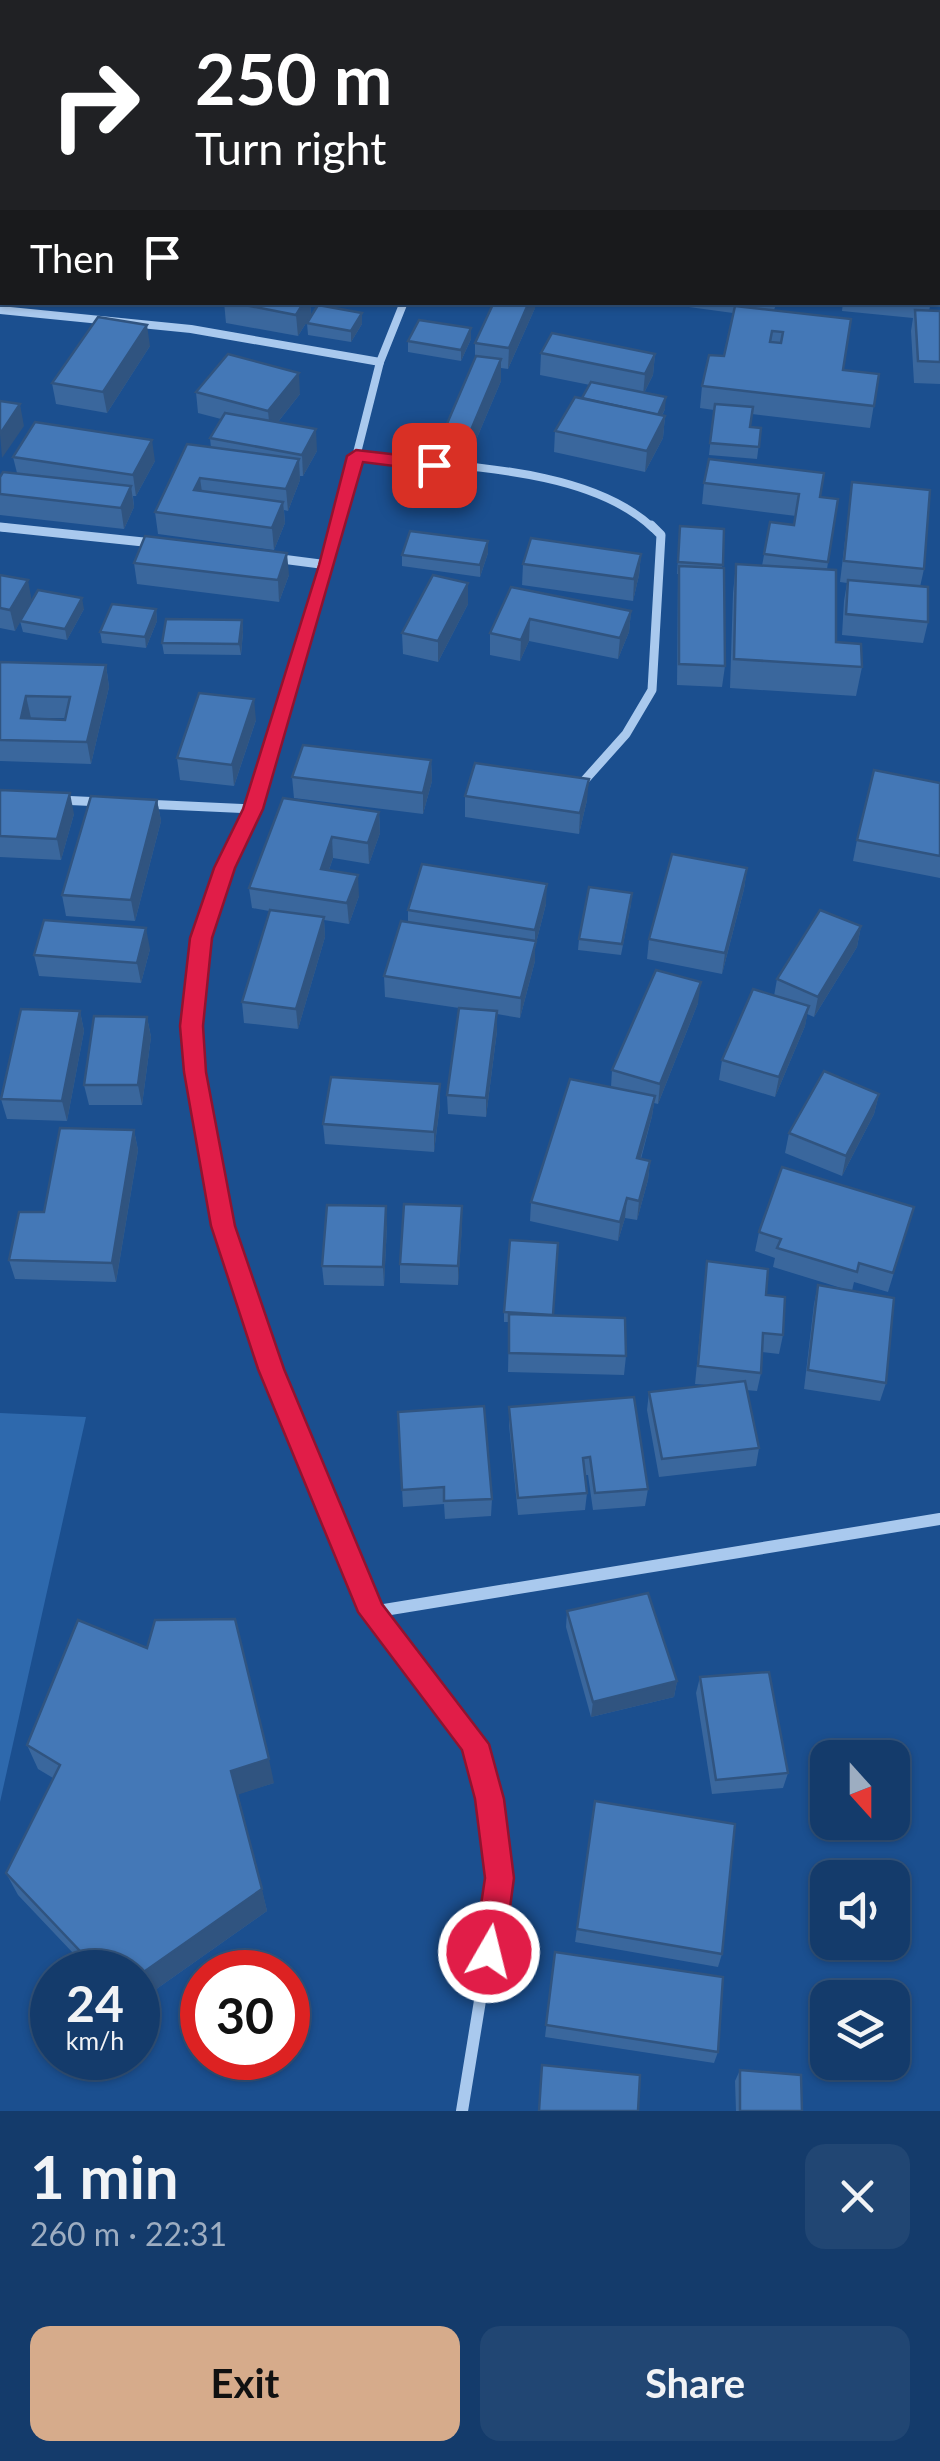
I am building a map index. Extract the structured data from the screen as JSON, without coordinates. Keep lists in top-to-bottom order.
{
  "north": "bottom",
  "page": {
    "turn": ["250 m", "Turn right"],
    "then": "Then",
    "speed": "24 km/h",
    "limit": "30",
    "heading": ["1 min", "260 m · 22:31"],
    "buttons": ["Exit", "Share"]
  }
}
